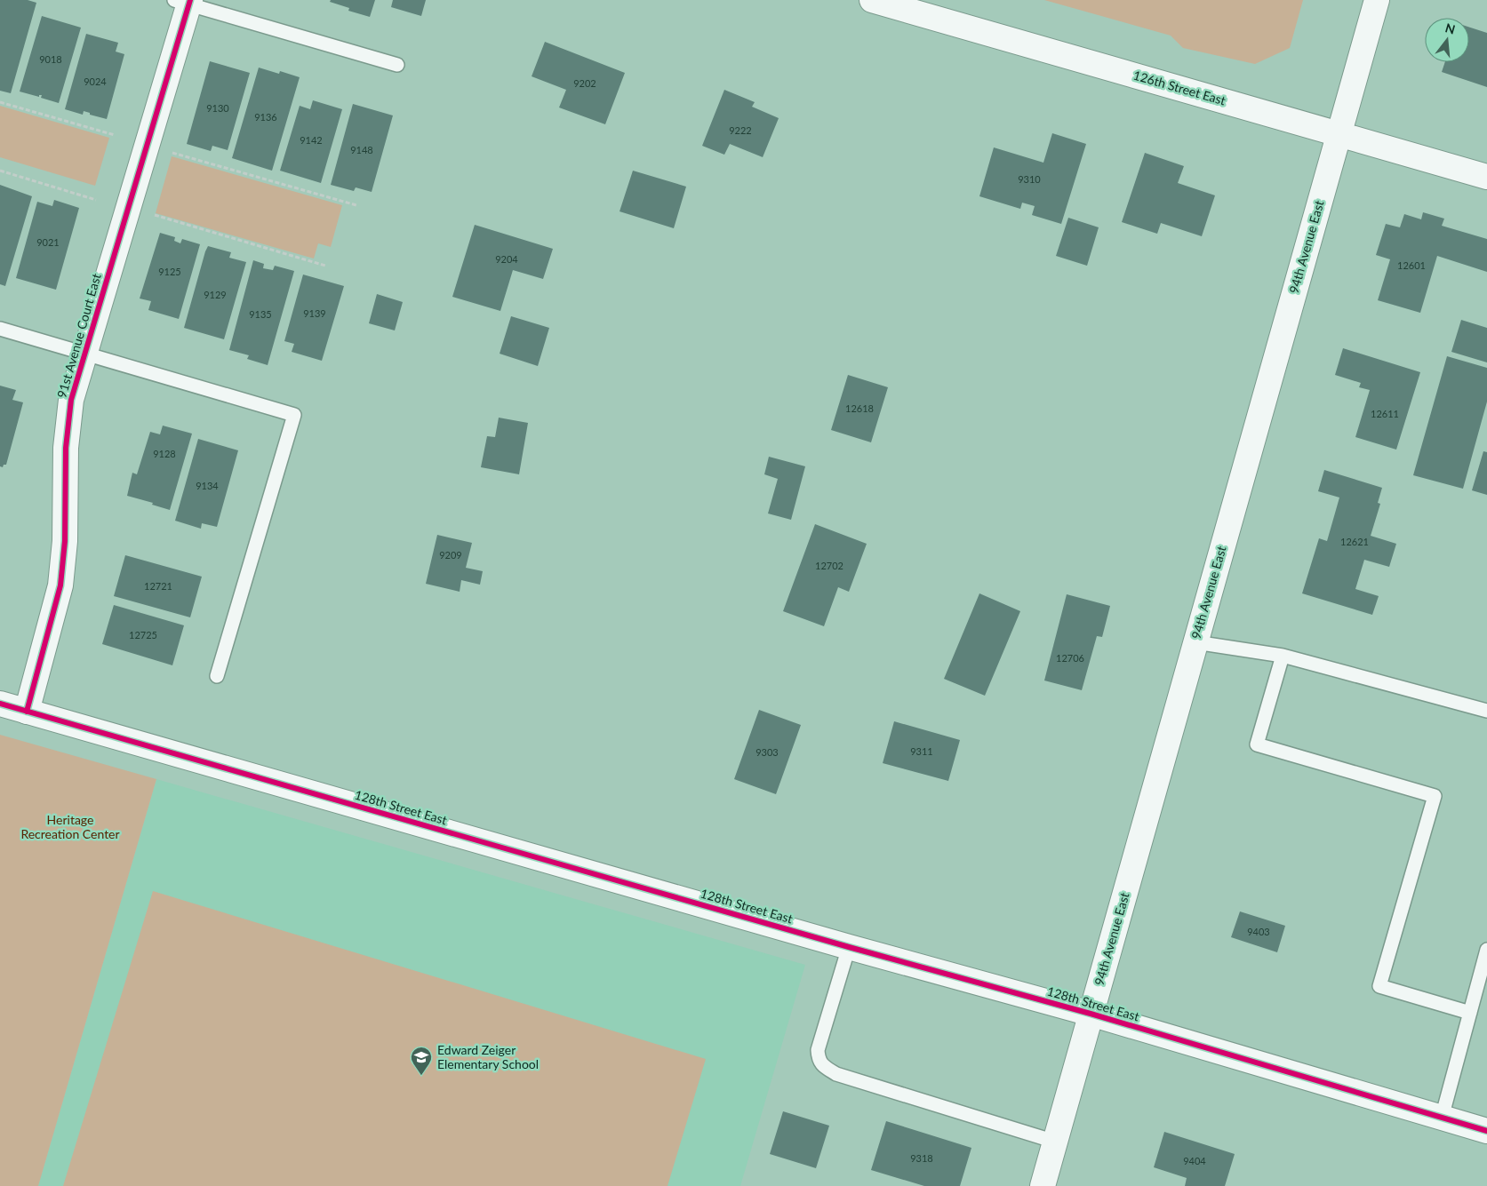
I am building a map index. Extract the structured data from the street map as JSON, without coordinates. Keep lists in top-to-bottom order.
{
  "streets": {
    "street": [
      "126th Street East",
      "94th Avenue East",
      "91st Avenue Court East",
      "128th Street East"
    ]
  },
  "crossings": [
    ["126th Street East", "94th Avenue East"],
    ["94th Avenue East", "128th Street East"],
    ["91st Avenue Court East", "128th Street East"]
  ],
  "parks": ["Heritage Recreation Center"],
  "places": {
    "school or university": ["Edward Zeiger Elementary School"]
  },
  "house_numbers": [
    "9018",
    "9024",
    "9202",
    "9130",
    "9136",
    "9222",
    "9142",
    "9148",
    "9310",
    "9021",
    "9204",
    "12601",
    "9125",
    "9129",
    "9139",
    "9135",
    "12618",
    "12611",
    "9128",
    "9134",
    "12621",
    "9209",
    "12702",
    "12721",
    "12725",
    "12706",
    "9311",
    "9303",
    "9403",
    "9318",
    "9404"
  ],
  "north": "top"
}
